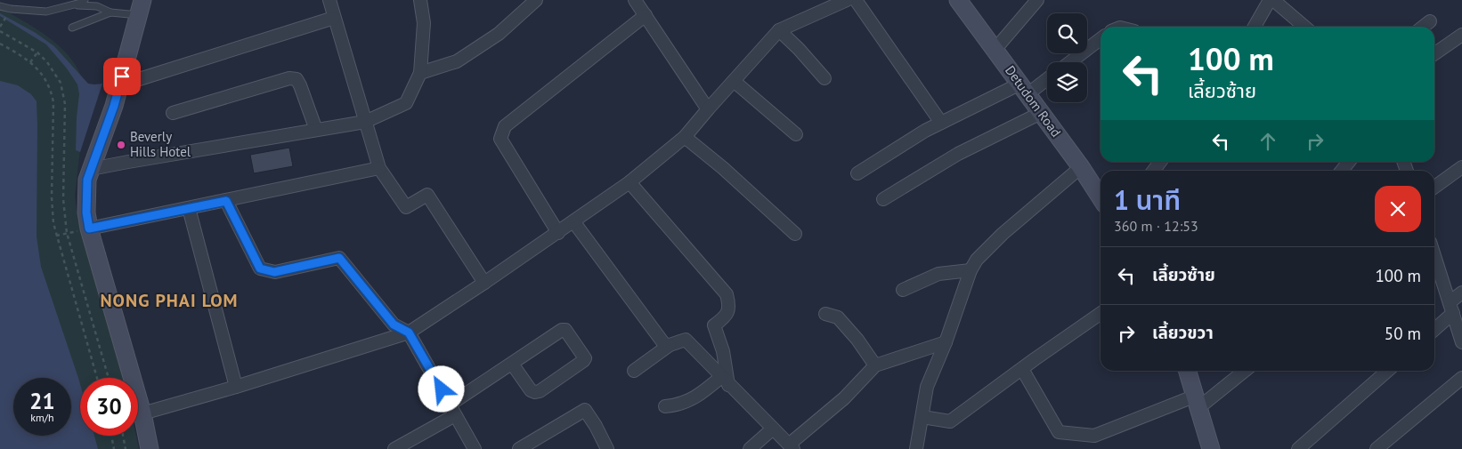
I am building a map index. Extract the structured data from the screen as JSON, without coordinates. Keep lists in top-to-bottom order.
{
  "streets": {
    "main road": ["Detudom Road"]
  },
  "districts": ["NONG PHAI LOM"],
  "places": ["Beverly Hills Hotel"],
  "page": {
    "turn": ["100 m", "เลี้ยวซ้าย"],
    "heading": ["1 นาที", "360 m · 12:53"],
    "list": [
      {
        "name": "เลี้ยวซ้าย",
        "value": "100 m"
      },
      {
        "name": "เลี้ยวขวา",
        "value": "50 m"
      }
    ],
    "speed": "21 km/h",
    "limit": "30"
  }
}
